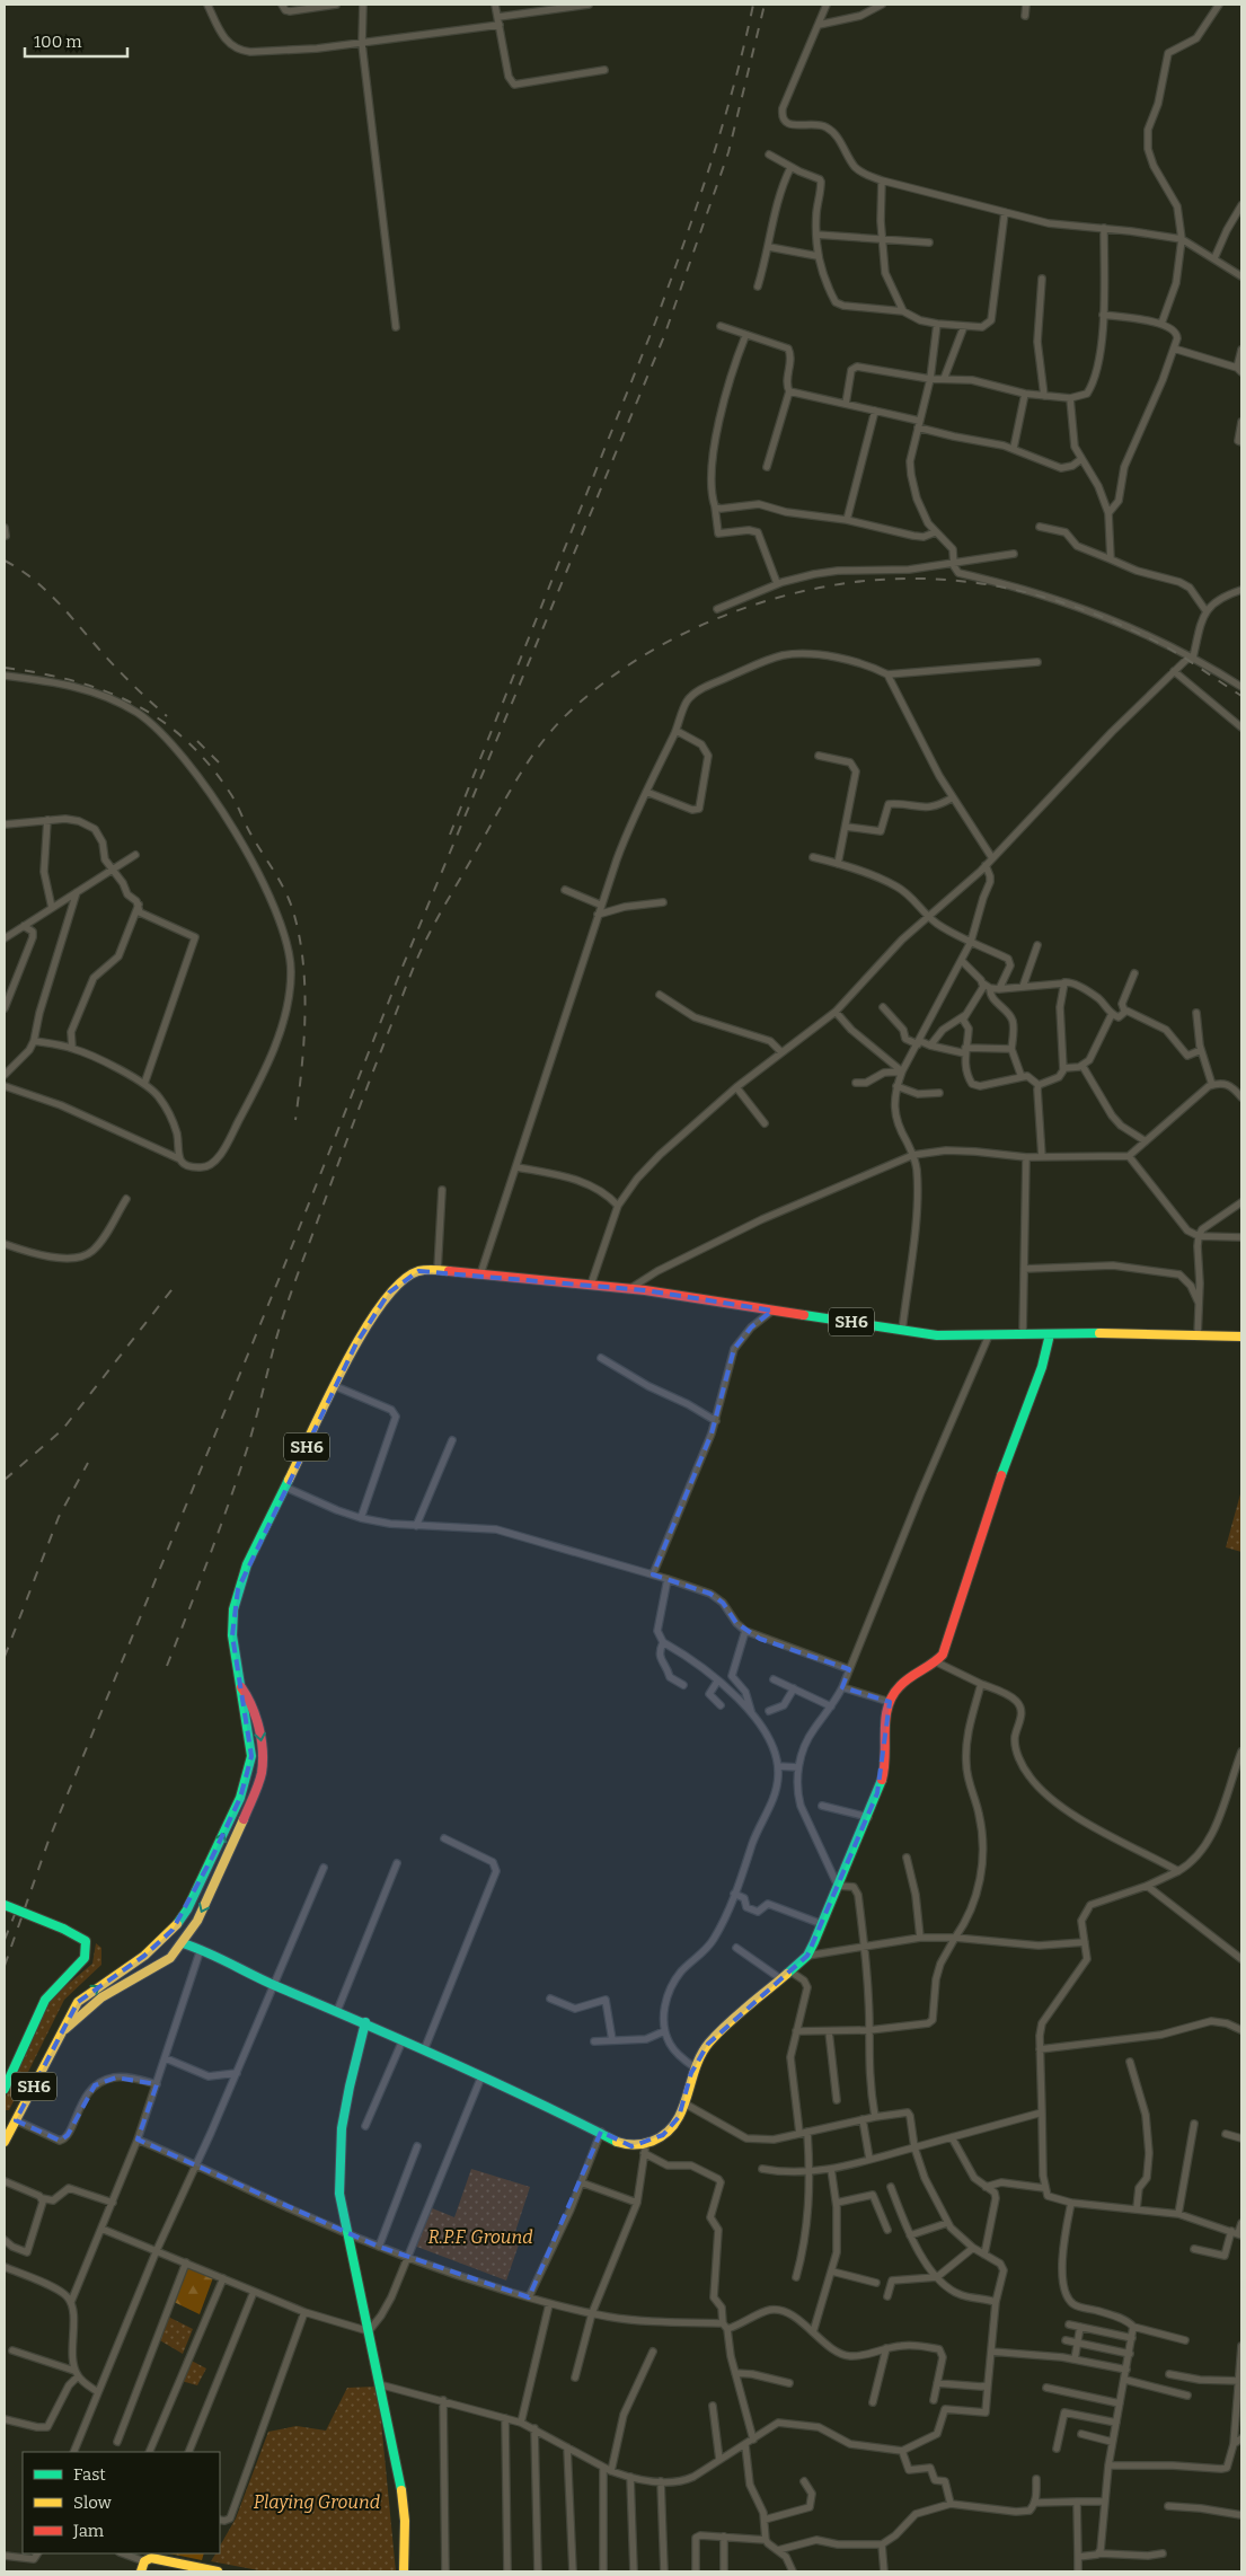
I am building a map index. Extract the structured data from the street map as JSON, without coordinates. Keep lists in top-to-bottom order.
{
  "streets": {
    "main road": ["SH6"]
  },
  "parks": ["R.P.F. Ground", "Playing Ground"],
  "legend": ["Fast", "Slow", "Jam"],
  "scale_bar": "100 m"
}
